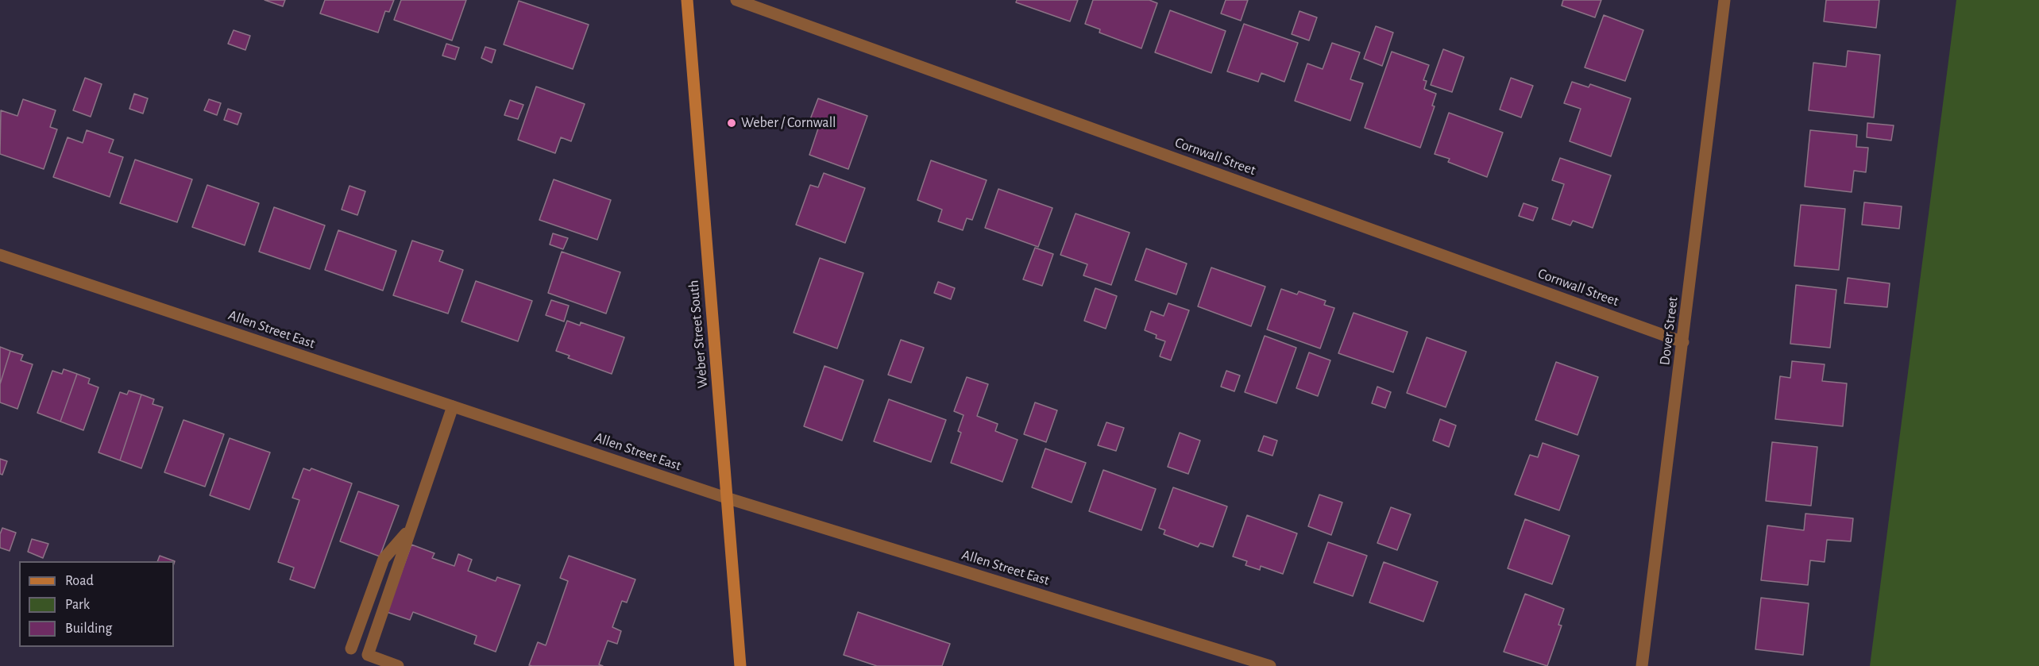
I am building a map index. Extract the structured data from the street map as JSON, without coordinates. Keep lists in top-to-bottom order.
{
  "streets": {
    "main road": ["Weber Street South"],
    "street": ["Cornwall Street", "Allen Street East", "Dover Street"]
  },
  "crossings": [
    ["Cornwall Street", "Dover Street"],
    ["Allen Street East", "Weber Street South"]
  ],
  "places": ["Weber / Cornwall"],
  "legend": ["Road", "Park", "Building"]
}
